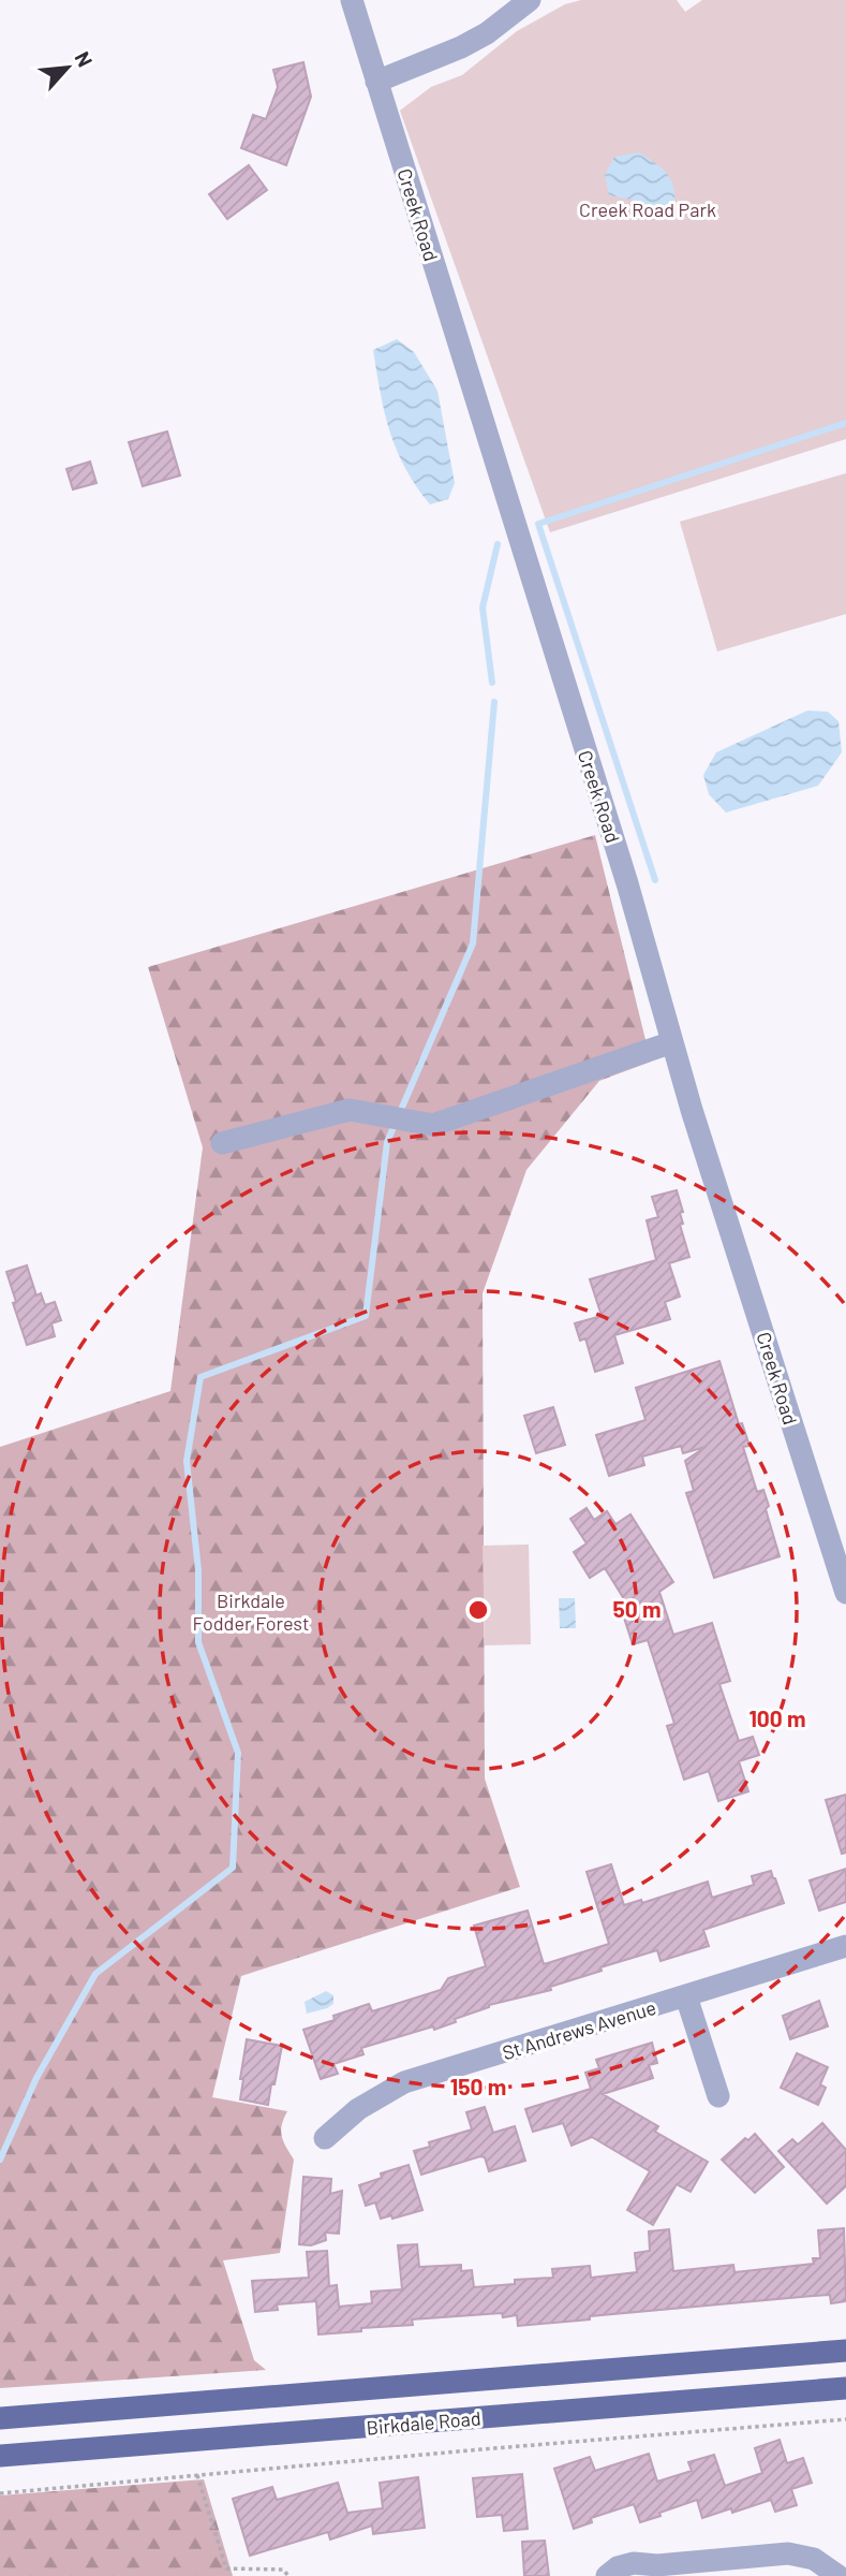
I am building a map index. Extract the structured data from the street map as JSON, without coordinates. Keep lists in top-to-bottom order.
{
  "streets": {
    "main road": ["Birkdale Road"],
    "street": ["Creek Road", "St Andrews Avenue"]
  },
  "parks": ["Creek Road Park", "Birkdale Fodder Forest"],
  "north": "top right",
  "rings": ["50 m", "100 m", "150 m"]
}
